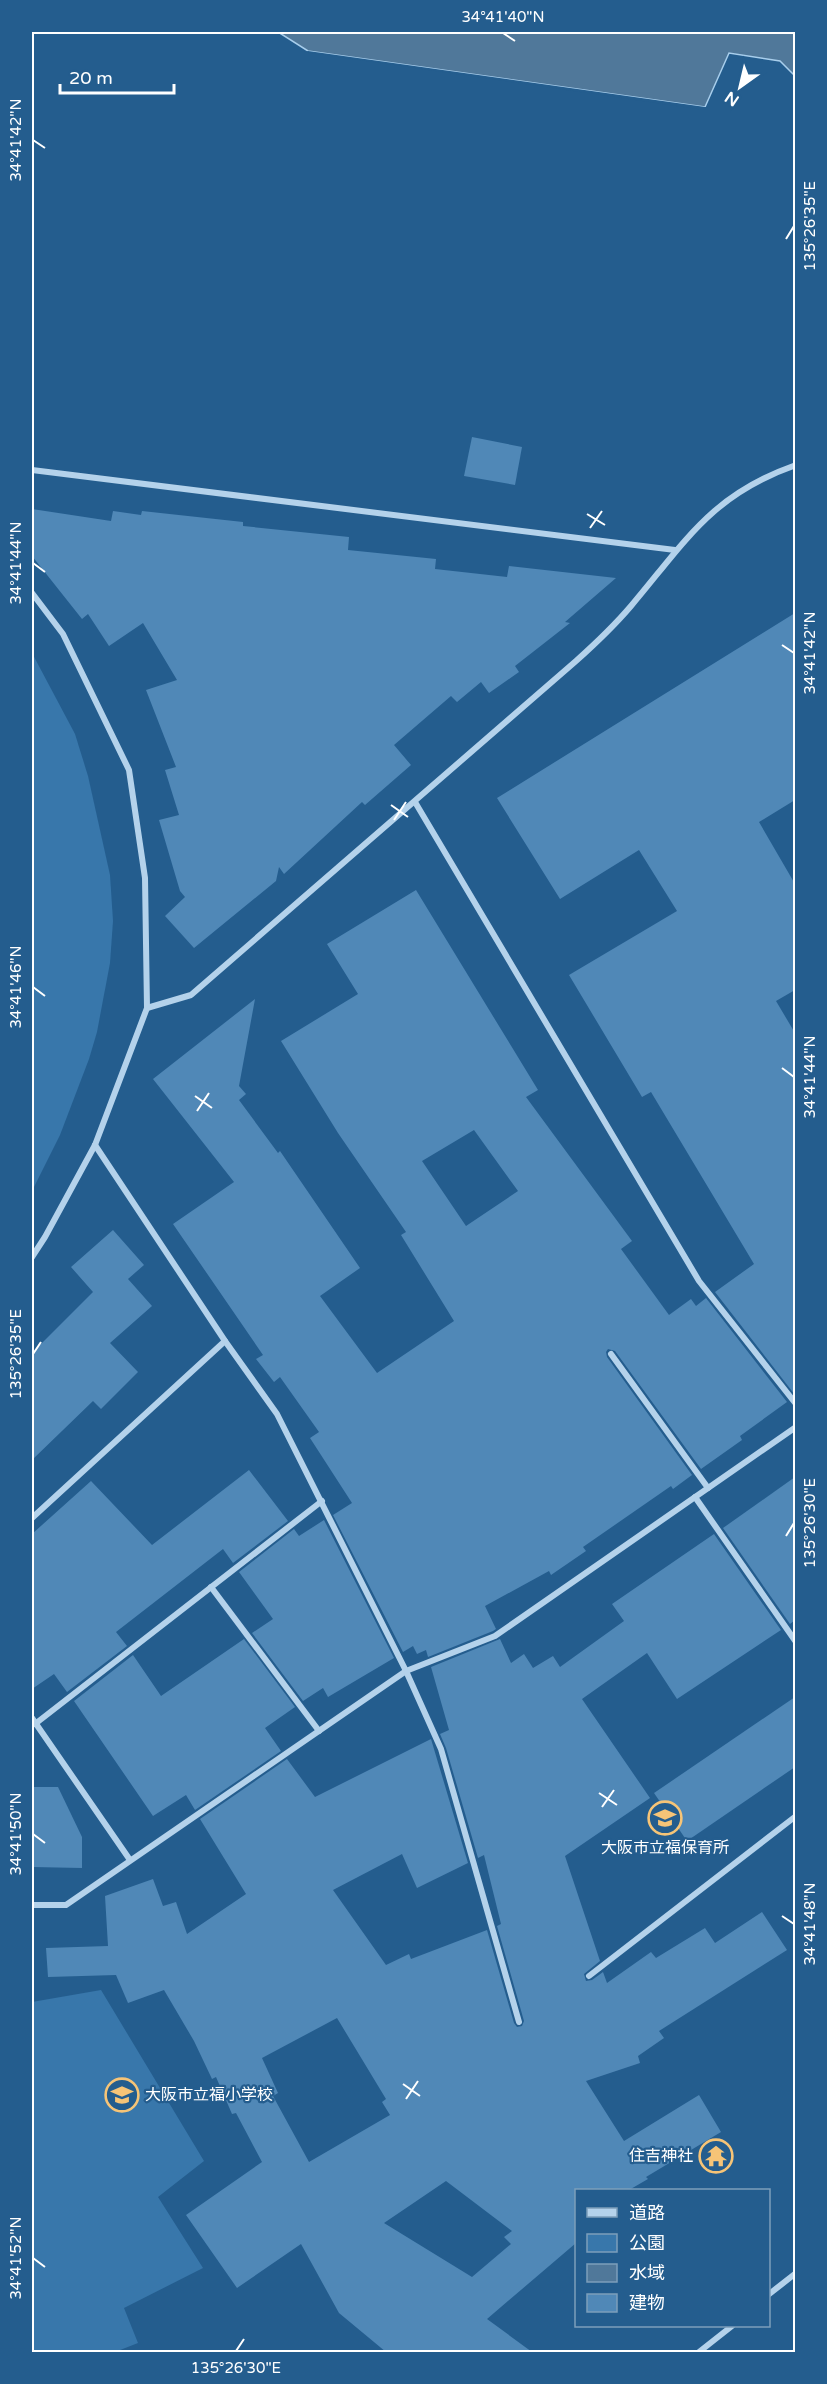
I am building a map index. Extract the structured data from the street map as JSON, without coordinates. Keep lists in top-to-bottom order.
{
  "places": {
    "school or university": ["大阪市立福保育所", "大阪市立福小学校"],
    "temple": ["住吉神社"]
  },
  "legend": [
    "道路",
    "公園",
    "水域",
    "建物"
  ],
  "scale_bar": "20 m",
  "north": "bottom left",
  "coordinates": [
    "34°41'40\"N",
    "34°41'42\"N",
    "135°26'35\"E",
    "34°41'44\"N",
    "34°41'46\"N",
    "135°26'30\"E",
    "34°41'50\"N",
    "34°41'48\"N",
    "34°41'52\"N"
  ]
}
